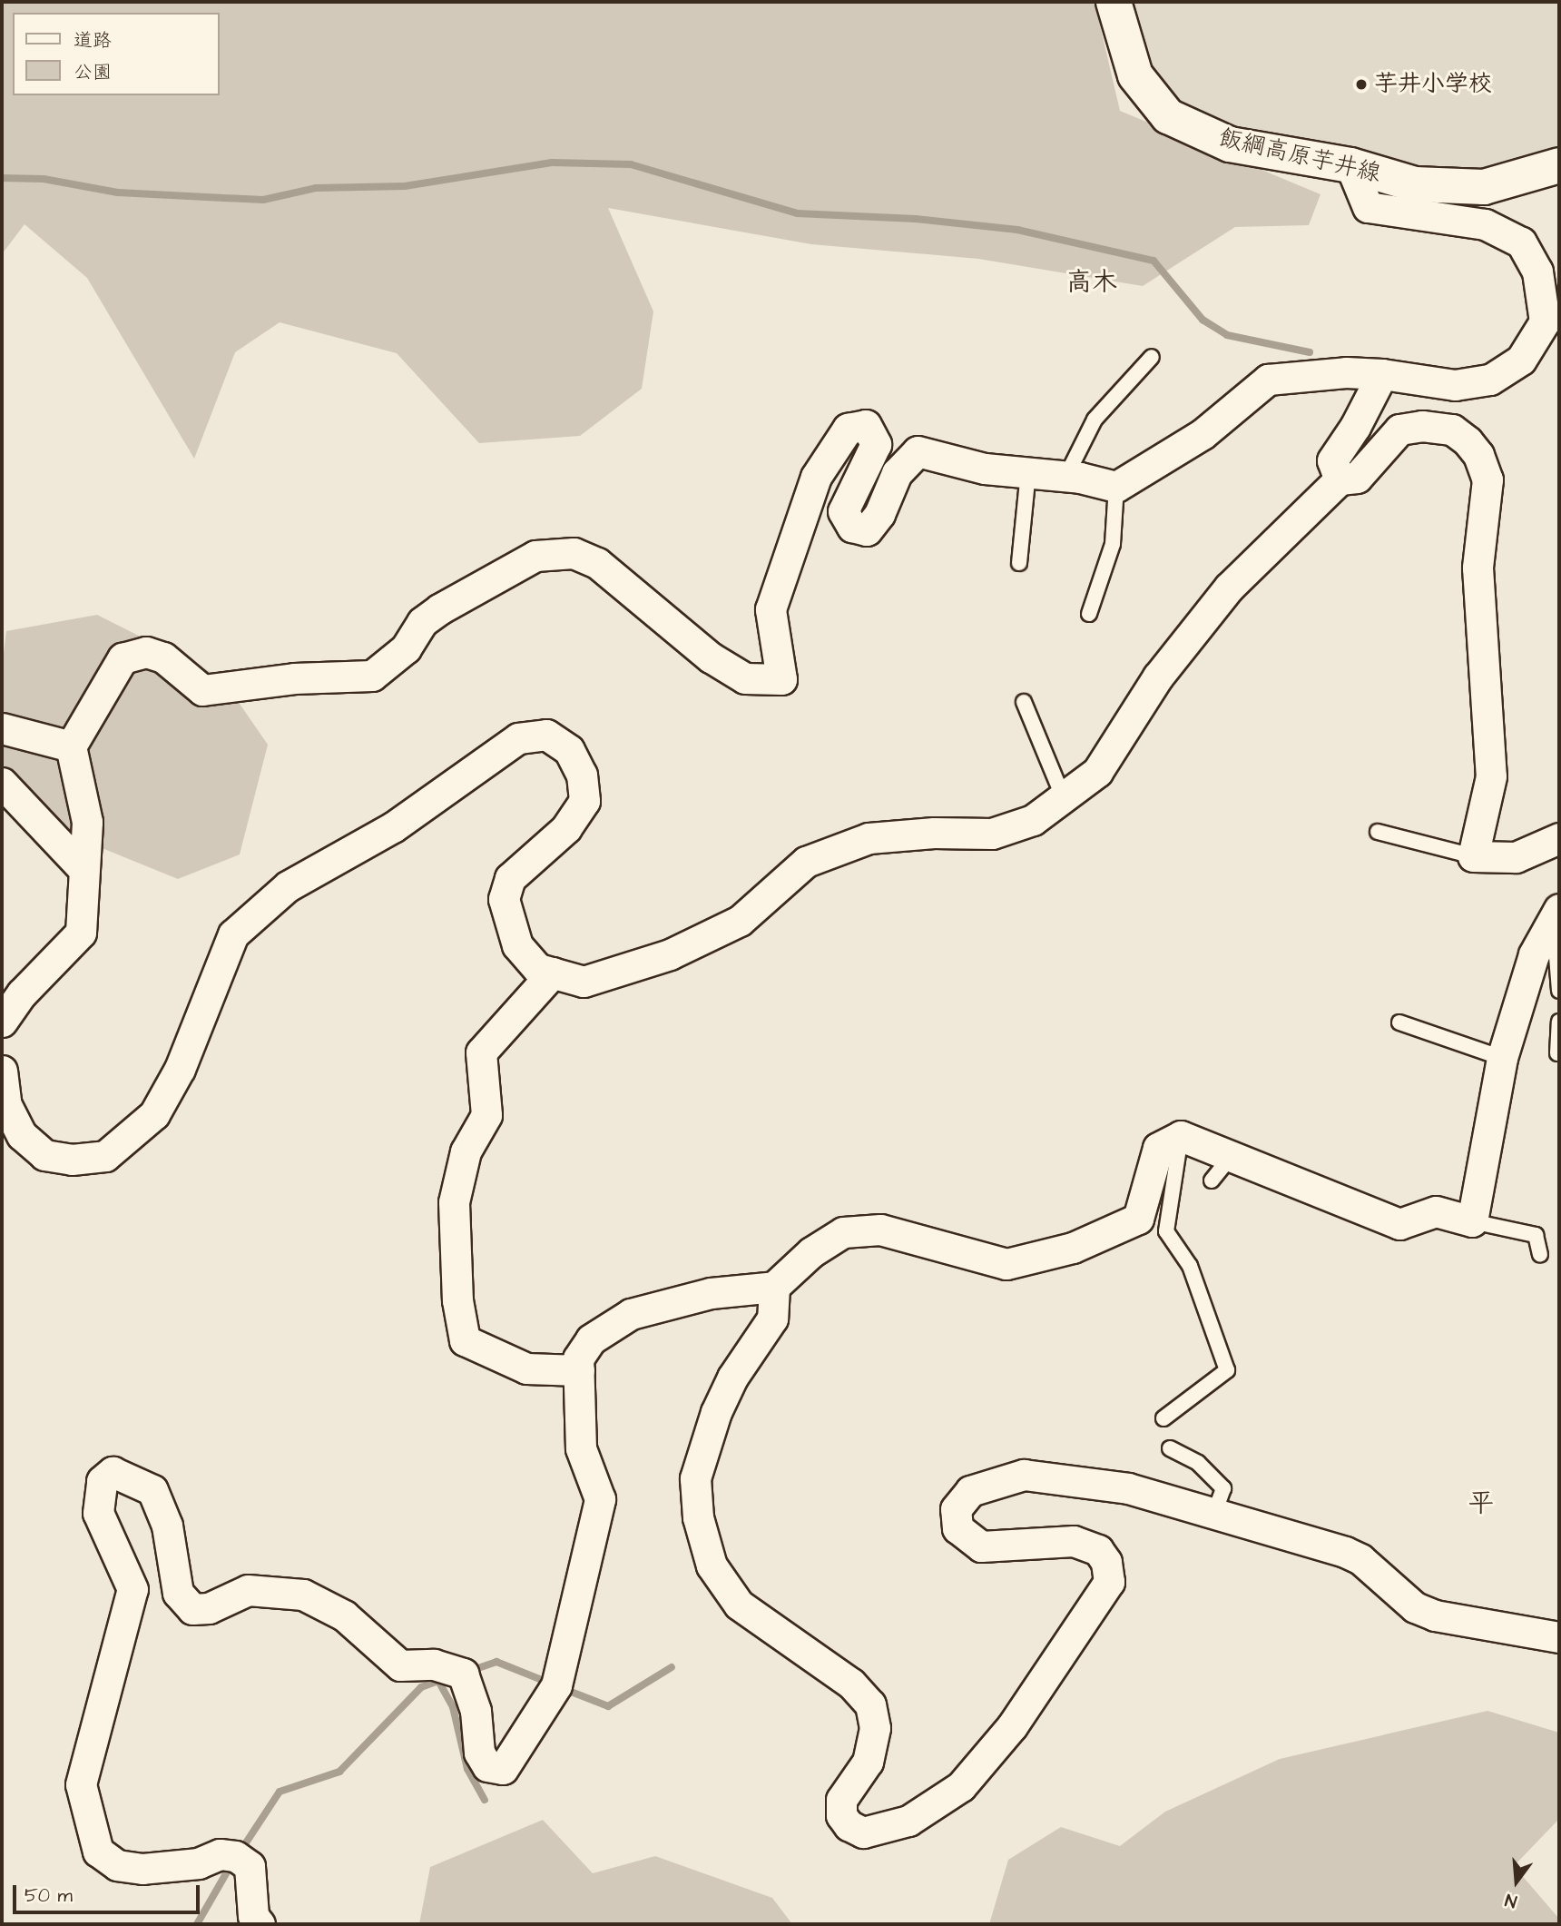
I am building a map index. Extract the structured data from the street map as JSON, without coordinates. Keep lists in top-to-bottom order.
{
  "streets": {
    "main road": ["飯綱高原芋井線"]
  },
  "districts": ["高木", "平"],
  "places": ["芋井小学校"],
  "legend": ["道路", "公園"],
  "scale_bar": "50 m",
  "north": "bottom"
}
